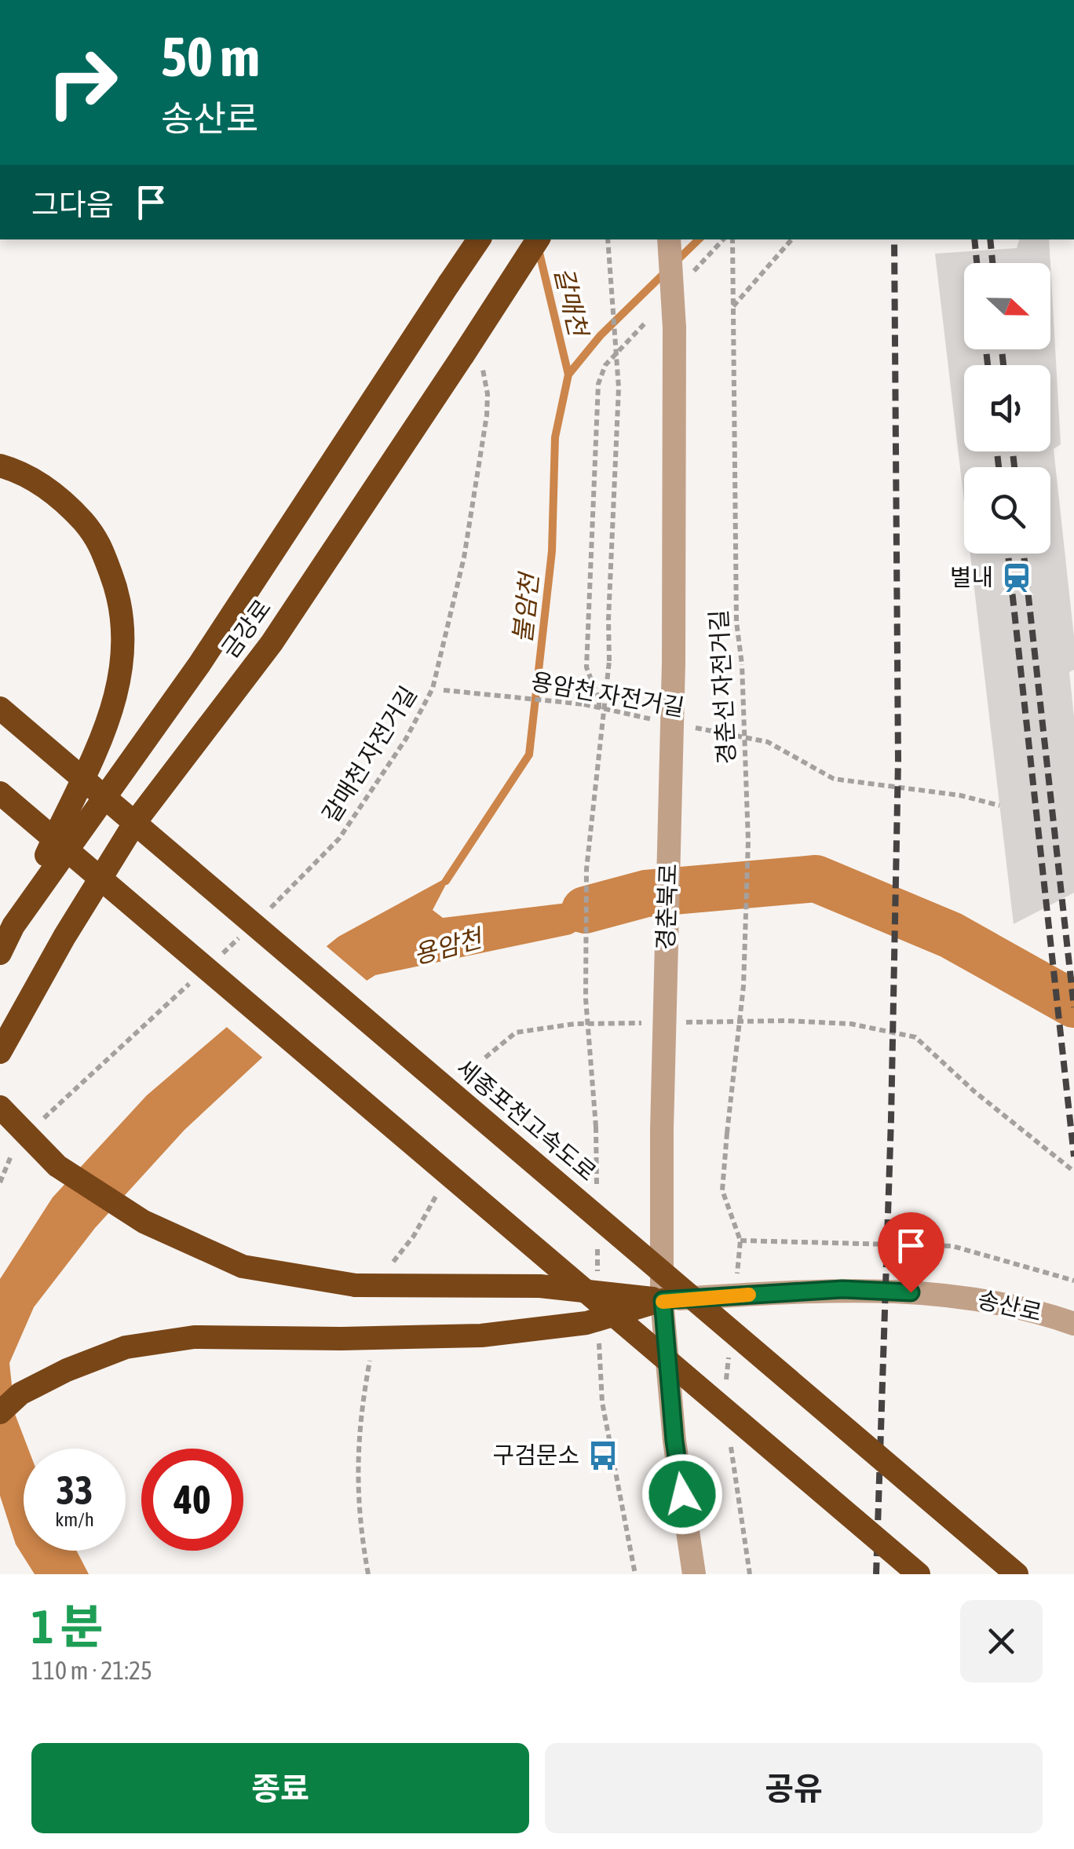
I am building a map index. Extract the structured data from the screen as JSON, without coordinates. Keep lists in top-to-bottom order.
{
  "streets": {
    "highway": ["금강로", "세종포천고속도로"],
    "street": ["경춘북로", "송산로"],
    "path": ["경춘선 자전거길", "용암천 자전거길", "갈매천 자전거길"]
  },
  "crossings": [
    ["금강로", "갈매천 자전거길"],
    ["용암천 자전거길", "갈매천 자전거길"],
    ["경춘북로", "송산로"]
  ],
  "water": ["갈매천", "불암천", "용암천"],
  "places": {
    "station": ["별내"],
    "bus stop": ["구검문소"]
  },
  "north": "right",
  "page": {
    "turn": ["50 m", "송산로"],
    "then": "그다음",
    "speed": "33 km/h",
    "limit": "40",
    "heading": ["1 분", "110 m · 21:25"],
    "buttons": ["종료", "공유"]
  }
}
